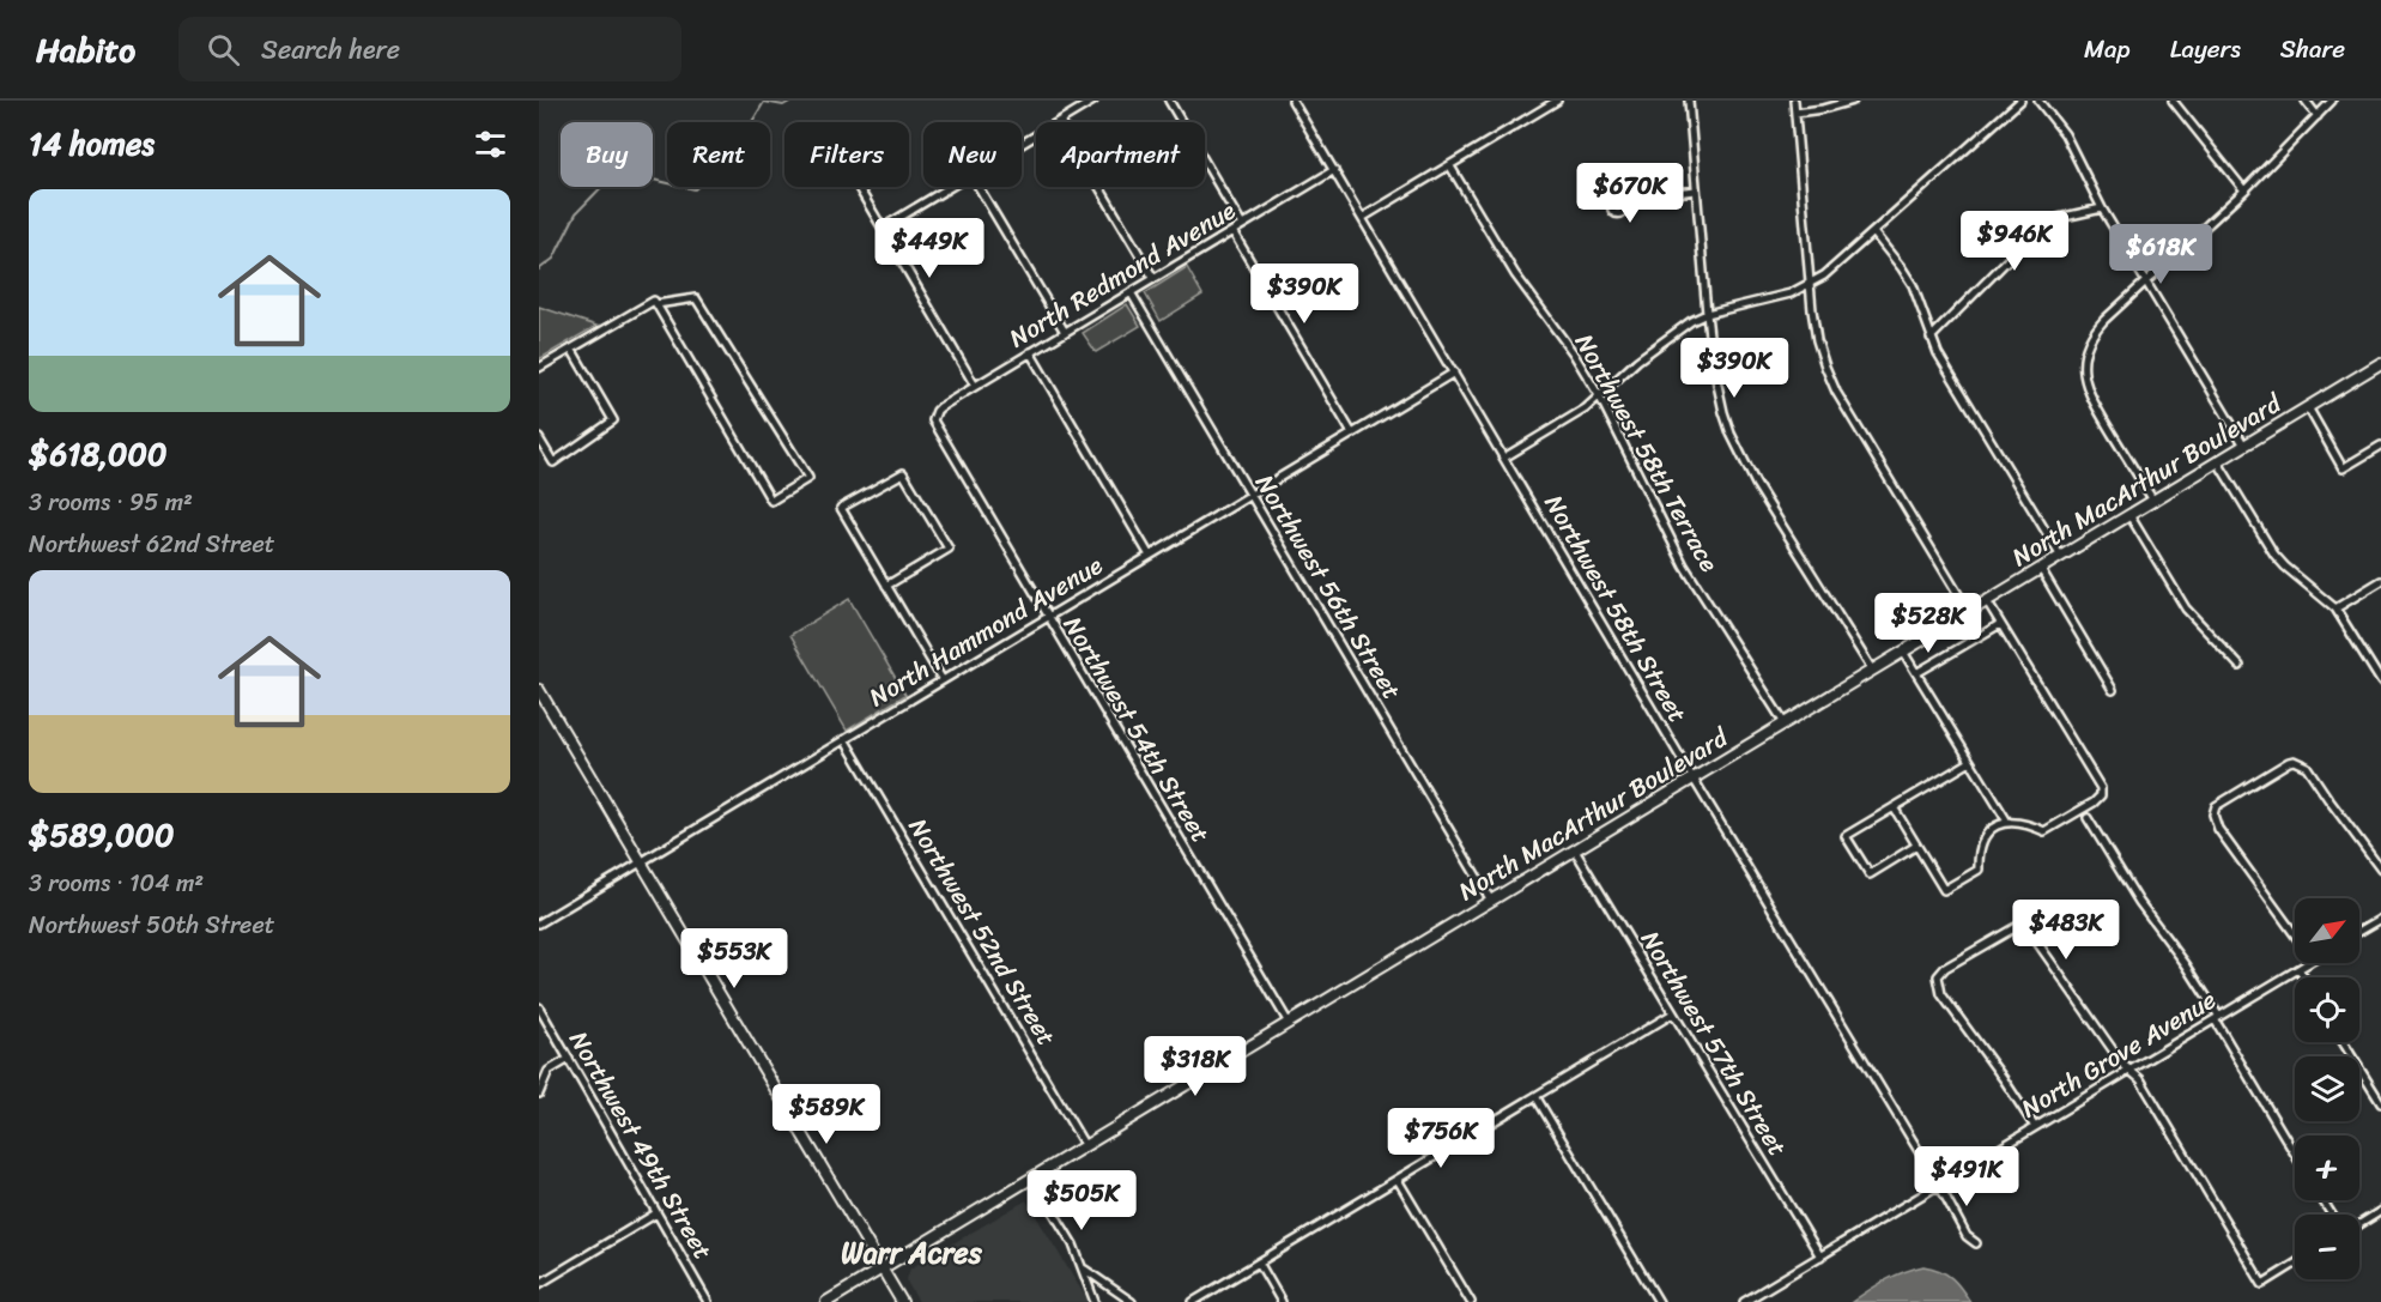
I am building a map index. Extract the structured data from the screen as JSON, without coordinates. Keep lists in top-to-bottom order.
{
  "streets": {
    "main road": ["North MacArthur Boulevard"],
    "street": [
      "North Redmond Avenue",
      "Northwest 58th Terrace",
      "Northwest 56th Street",
      "Northwest 58th Street",
      "North Hammond Avenue",
      "Northwest 54th Street",
      "Northwest 52nd Street",
      "Northwest 57th Street",
      "North Grove Avenue",
      "Northwest 49th Street"
    ]
  },
  "crossings": [
    ["North Redmond Avenue", "Northwest 56th Street"],
    ["North Redmond Avenue", "Northwest 58th Street"],
    ["North Redmond Avenue", "Northwest 54th Street"],
    ["Northwest 58th Terrace", "North MacArthur Boulevard"],
    ["North MacArthur Boulevard", "Northwest 56th Street"],
    ["North MacArthur Boulevard", "Northwest 58th Street"],
    ["North MacArthur Boulevard", "Northwest 54th Street"],
    ["North MacArthur Boulevard", "Northwest 52nd Street"],
    ["North MacArthur Boulevard", "Northwest 57th Street"],
    ["Northwest 56th Street", "North Hammond Avenue"],
    ["Northwest 58th Street", "North Hammond Avenue"],
    ["Northwest 58th Street", "North Grove Avenue"],
    ["North Hammond Avenue", "Northwest 54th Street"],
    ["North Hammond Avenue", "Northwest 52nd Street"],
    ["Northwest 57th Street", "North Grove Avenue"]
  ],
  "districts": ["Warr Acres"],
  "north": "top right",
  "page": {
    "header": "Habito",
    "search": "Search here",
    "nav": ["Map", "Layers", "Share"],
    "heading": "14 homes",
    "chip": [
      "Buy",
      "Rent",
      "Filters",
      "New",
      "Apartment"
    ],
    "price": [
      "$670K",
      "$946K",
      "$449K",
      "$618K",
      "$390K",
      "$390K",
      "$528K",
      "$483K",
      "$553K",
      "$318K",
      "$589K",
      "$756K",
      "$491K",
      "$505K"
    ],
    "list": [
      {
        "name": "$618,000",
        "note": "3 rooms · 95 m² · Northwest 62nd Street"
      },
      {
        "name": "$589,000",
        "note": "3 rooms · 104 m² · Northwest 50th Street"
      }
    ],
    "map_buttons": ["+", "−"]
  }
}
